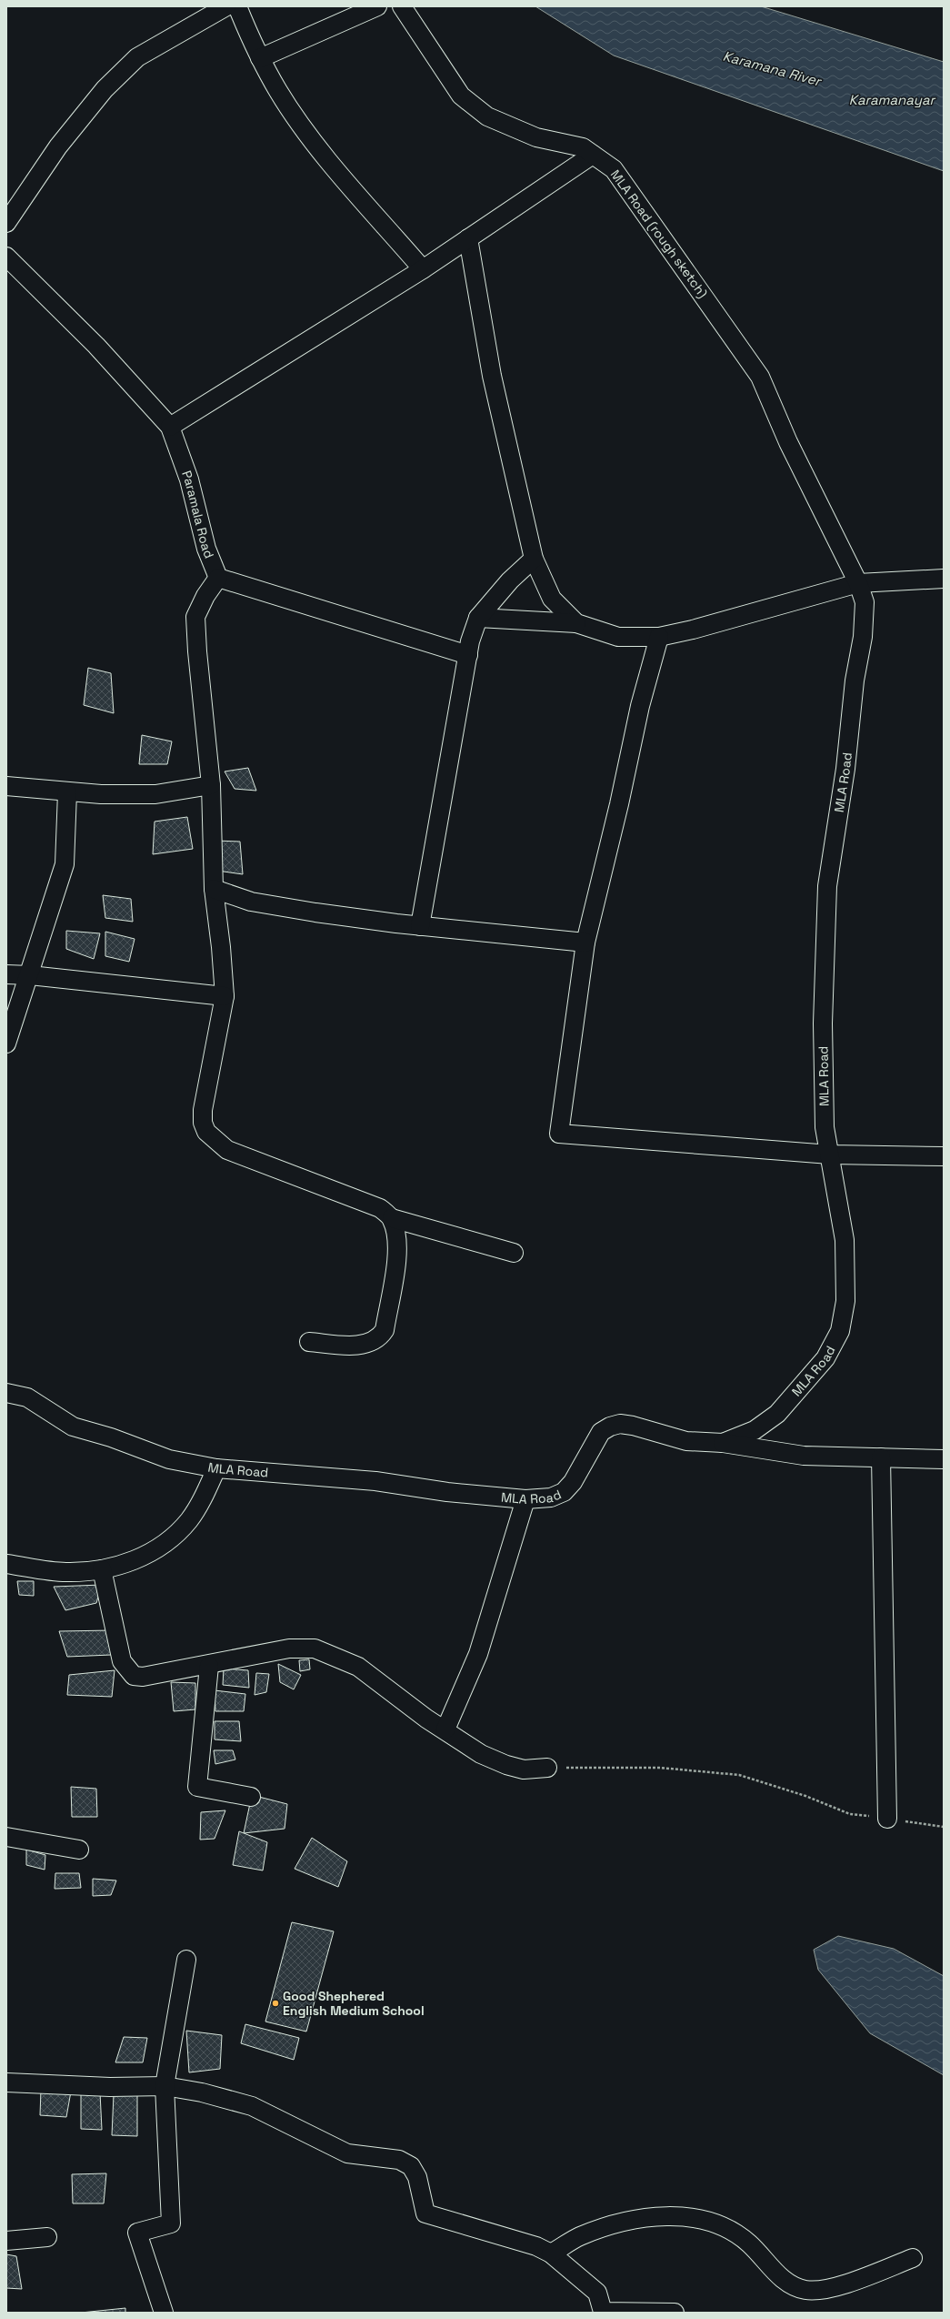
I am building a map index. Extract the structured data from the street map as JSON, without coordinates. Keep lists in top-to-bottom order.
{
  "streets": {
    "street": ["MLA Road (rough sketch)", "Paramala Road", "MLA Road"]
  },
  "crossings": [
    ["MLA Road (rough sketch)", "MLA Road"]
  ],
  "water": ["Karamana River", "Karamanayar"],
  "places": ["Good Shephered English Medium School"]
}
